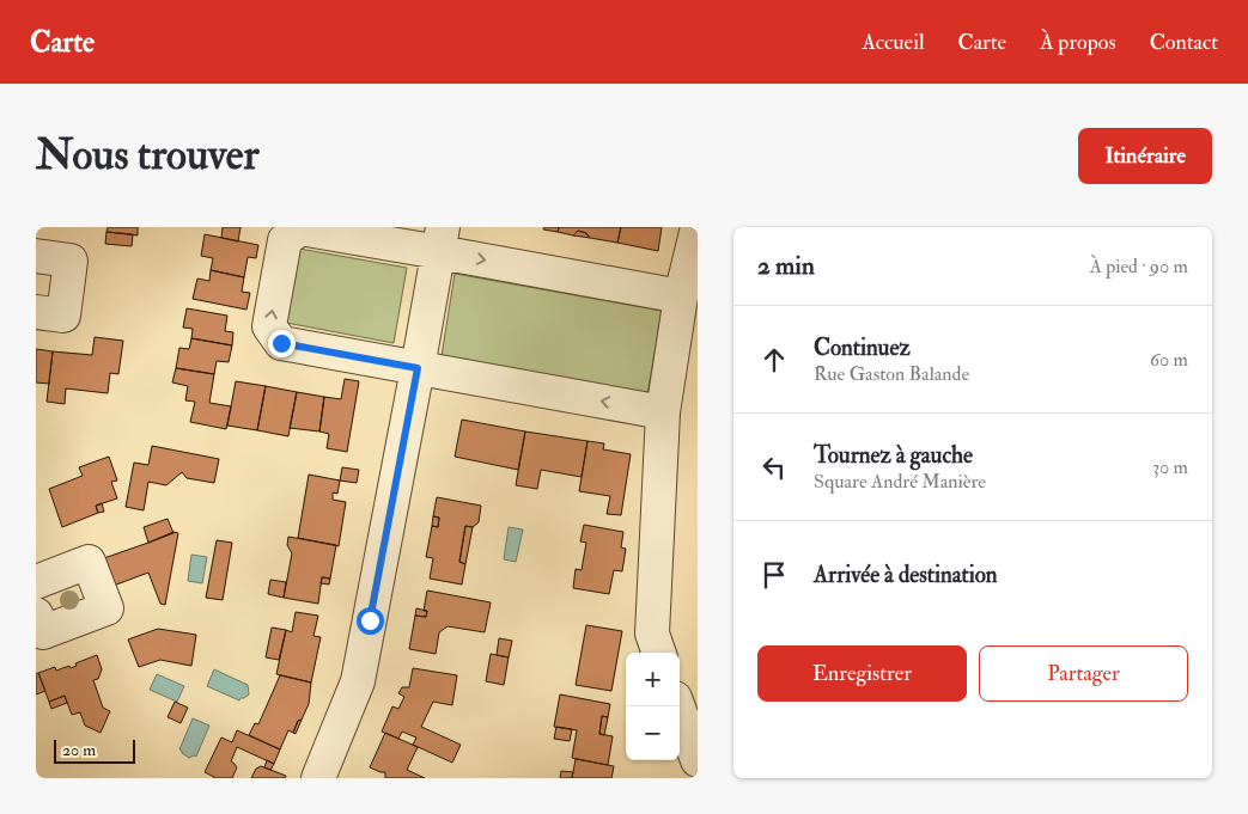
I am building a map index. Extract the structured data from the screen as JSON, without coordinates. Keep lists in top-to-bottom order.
{
  "scale_bar": "20 m",
  "page": {
    "header": "Carte",
    "nav": [
      "Accueil",
      "Carte",
      "À propos",
      "Contact"
    ],
    "buttons": [
      "Itinéraire",
      ["Enregistrer", "Partager"]
    ],
    "title": "Nous trouver",
    "heading": ["2 min", "À pied · 90 m"],
    "list": [
      ["Continuez", "Rue Gaston Balande", "60 m"],
      ["Tournez à gauche", "Square André Manière", "30 m"],
      "Arrivée à destination"
    ],
    "map_buttons": ["+", "−"],
    "scale": "20 m"
  }
}
